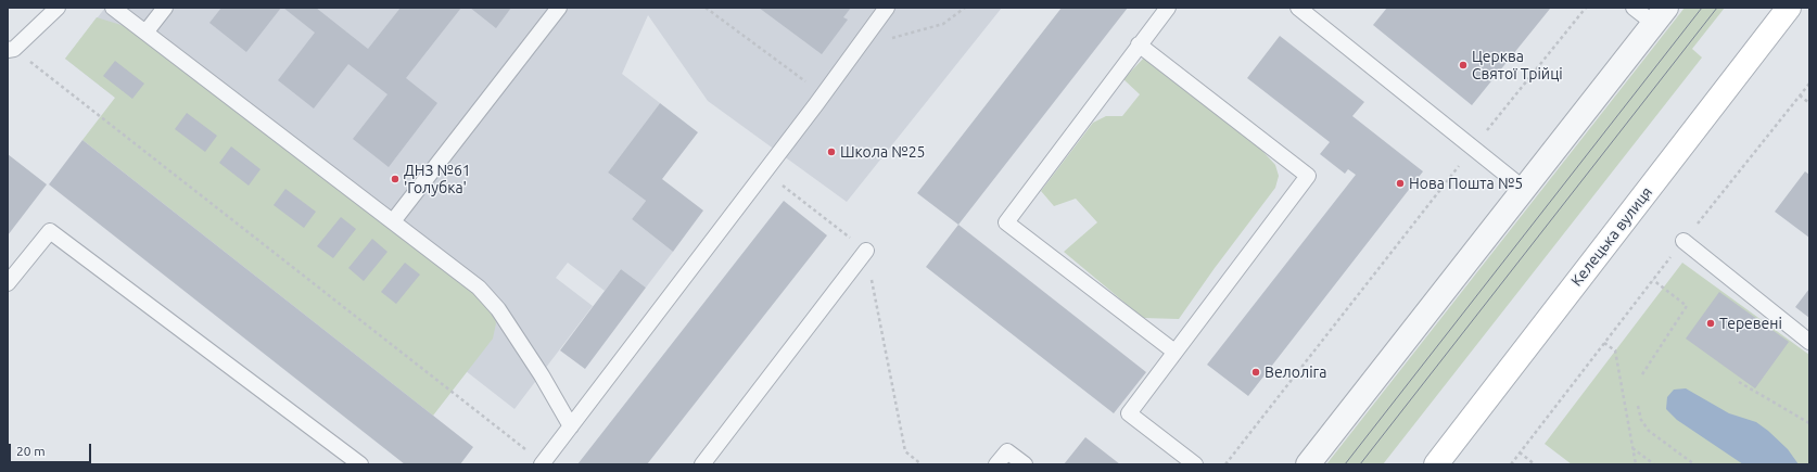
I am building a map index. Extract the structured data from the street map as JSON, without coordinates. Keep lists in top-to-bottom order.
{
  "streets": {
    "main road": ["Келецька вулиця"]
  },
  "places": [
    "Церква Святої Трійці",
    "Школа №25",
    "ДНЗ №61 'Голубка'",
    "Нова Пошта №5",
    "Теревені",
    "Велоліга"
  ],
  "scale_bar": "20 m"
}
